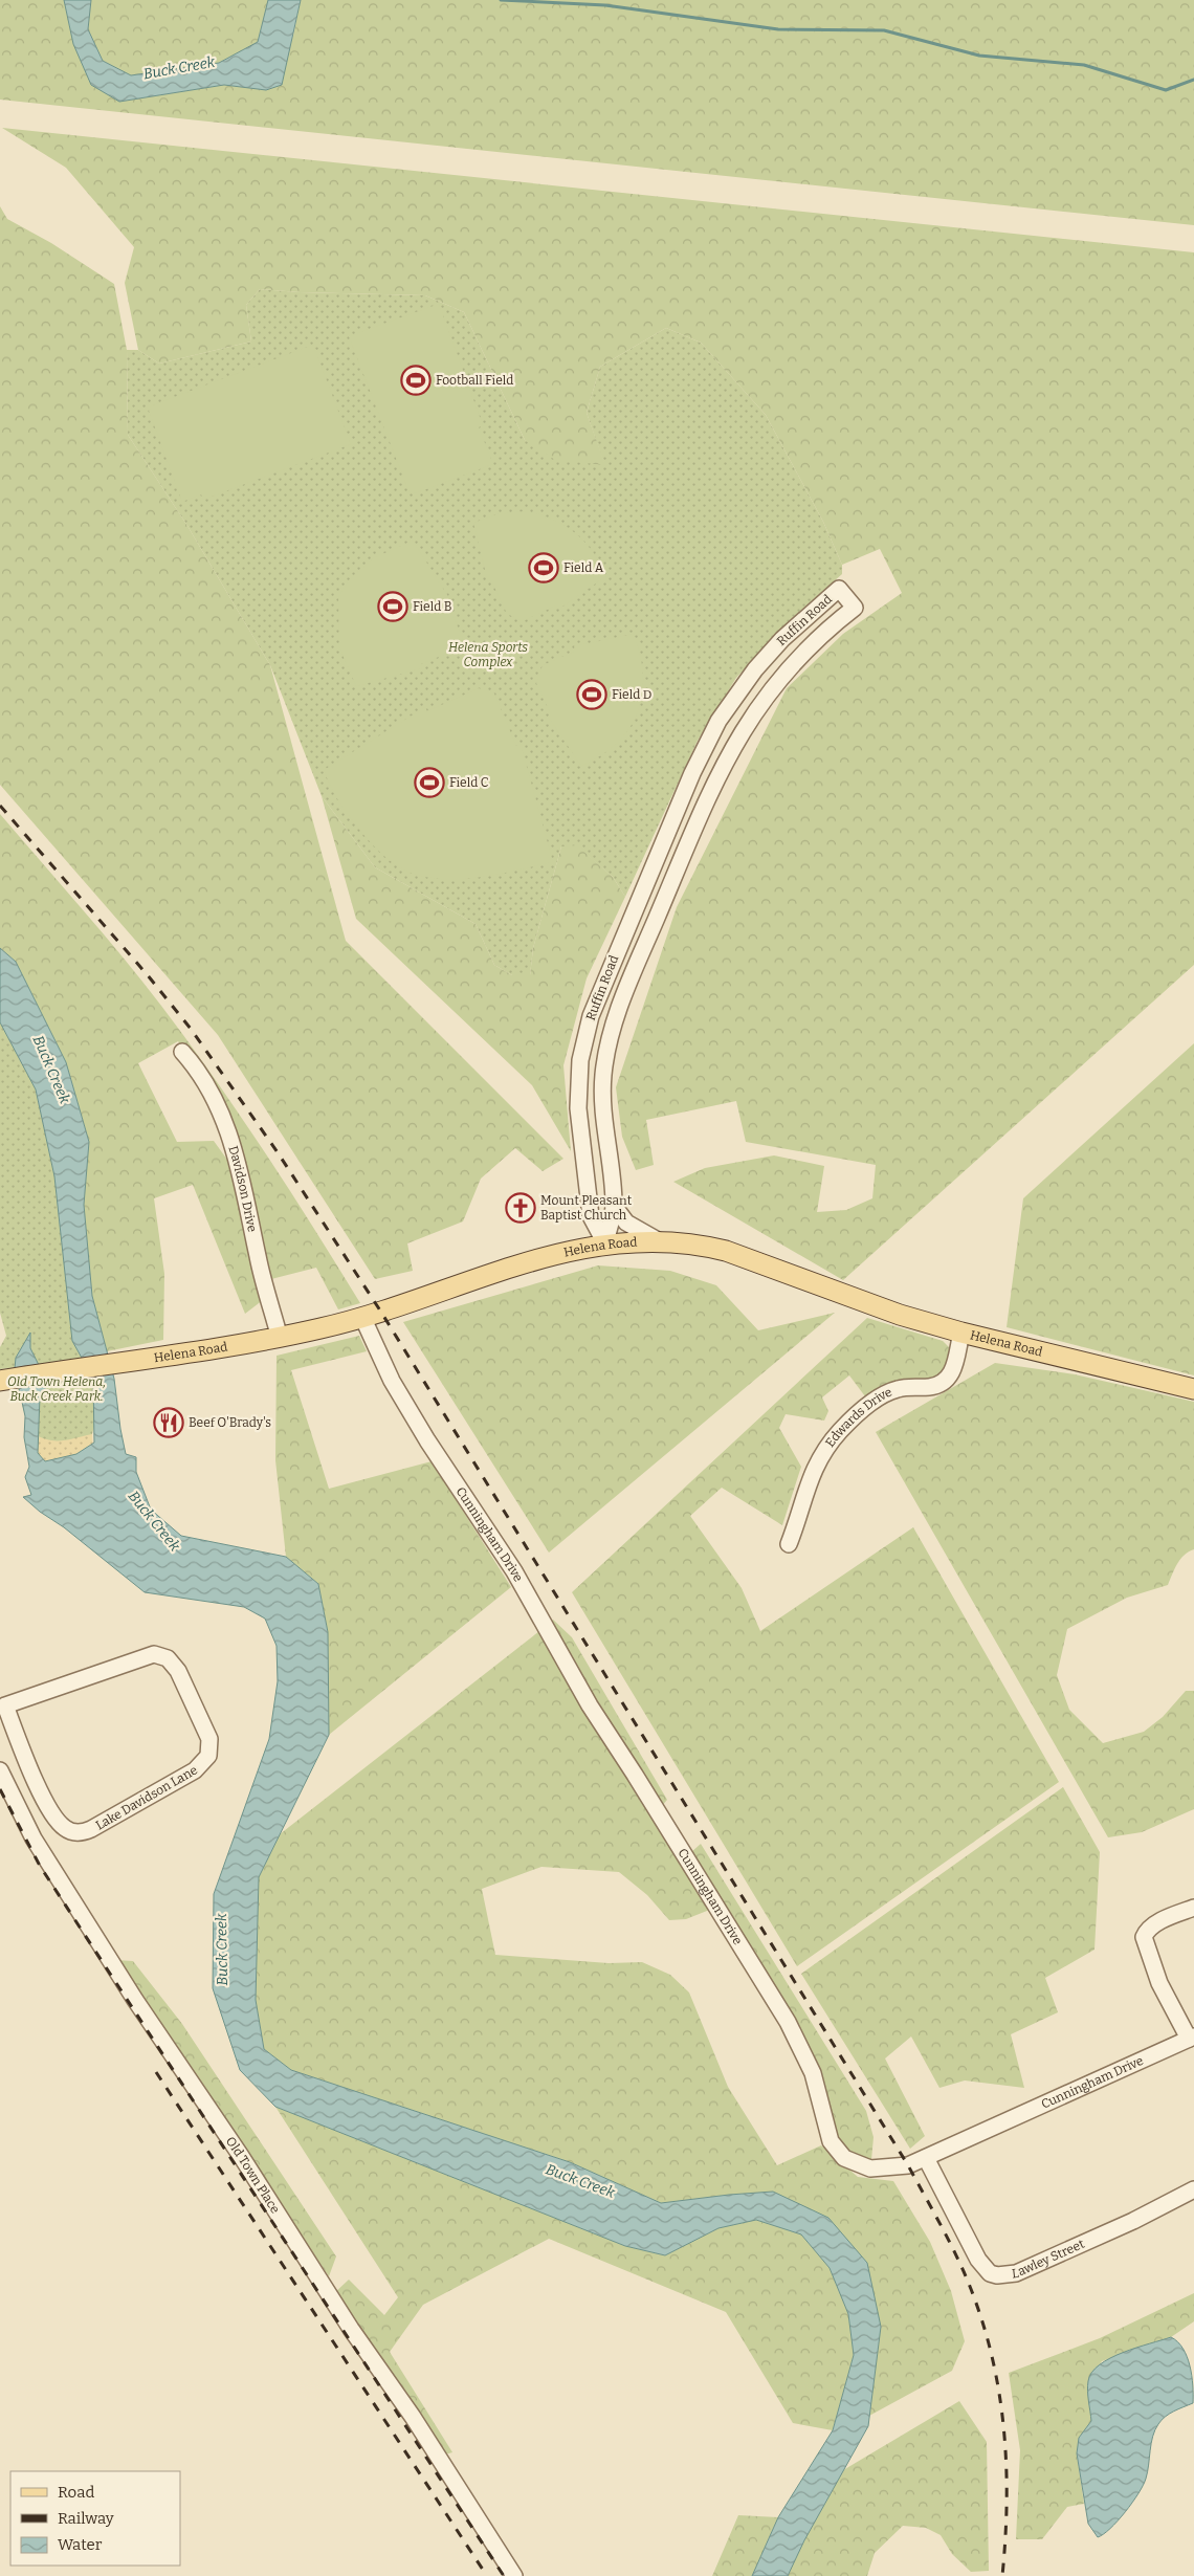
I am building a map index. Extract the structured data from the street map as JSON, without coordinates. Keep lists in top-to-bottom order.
{
  "streets": {
    "main road": ["Helena Road"],
    "street": [
      "Ruffin Road",
      "Davidson Drive",
      "Edwards Drive",
      "Cunningham Drive",
      "Lake Davidson Lane",
      "Old Town Place",
      "Lawley Street"
    ]
  },
  "crossings": [
    ["Ruffin Road", "Helena Road"],
    ["Davidson Drive", "Helena Road"],
    ["Helena Road", "Edwards Drive"],
    ["Helena Road", "Cunningham Drive"],
    ["Cunningham Drive", "Lawley Street"]
  ],
  "water": ["Buck Creek"],
  "parks": ["Helena Sports Complex", "Old Town Helena, Buck Creek Park."],
  "places": {
    "sports": [
      "Football Field",
      "Field A",
      "Field B",
      "Field D",
      "Field C"
    ],
    "church": ["Mount Pleasant Baptist Church"],
    "restaurant": ["Beef O'Brady's"]
  },
  "legend": ["Road", "Railway", "Water"]
}
